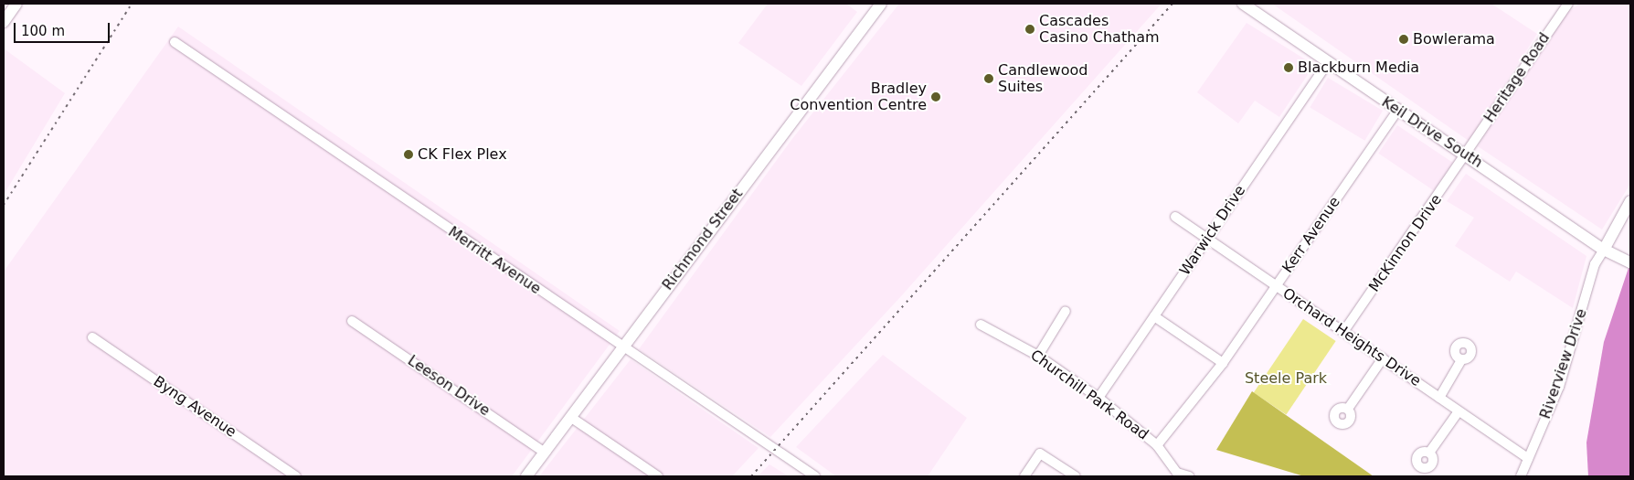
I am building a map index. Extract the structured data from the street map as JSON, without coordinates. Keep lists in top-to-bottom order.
{
  "streets": {
    "main road": ["Keil Drive South", "Richmond Street"],
    "street": [
      "Heritage Road",
      "Warwick Drive",
      "Kerr Avenue",
      "McKinnon Drive",
      "Merritt Avenue",
      "Orchard Heights Drive",
      "Riverview Drive",
      "Leeson Drive",
      "Churchill Park Road",
      "Byng Avenue"
    ]
  },
  "crossings": [
    ["Heritage Road", "Keil Drive South"],
    ["Heritage Road", "McKinnon Drive"],
    ["Keil Drive South", "Warwick Drive"],
    ["Keil Drive South", "Kerr Avenue"],
    ["Keil Drive South", "McKinnon Drive"],
    ["Keil Drive South", "Riverview Drive"],
    ["Warwick Drive", "Orchard Heights Drive"],
    ["Warwick Drive", "Churchill Park Road"],
    ["Kerr Avenue", "Orchard Heights Drive"],
    ["Kerr Avenue", "Churchill Park Road"],
    ["Richmond Street", "Merritt Avenue"],
    ["Richmond Street", "Leeson Drive"],
    ["McKinnon Drive", "Orchard Heights Drive"],
    ["Orchard Heights Drive", "Riverview Drive"]
  ],
  "parks": ["Steele Park"],
  "places": [
    "Cascades Casino Chatham",
    "Bowlerama",
    "Blackburn Media",
    "Candlewood Suites",
    "Bradley Convention Centre",
    "CK Flex Plex"
  ],
  "scale_bar": "100 m"
}
